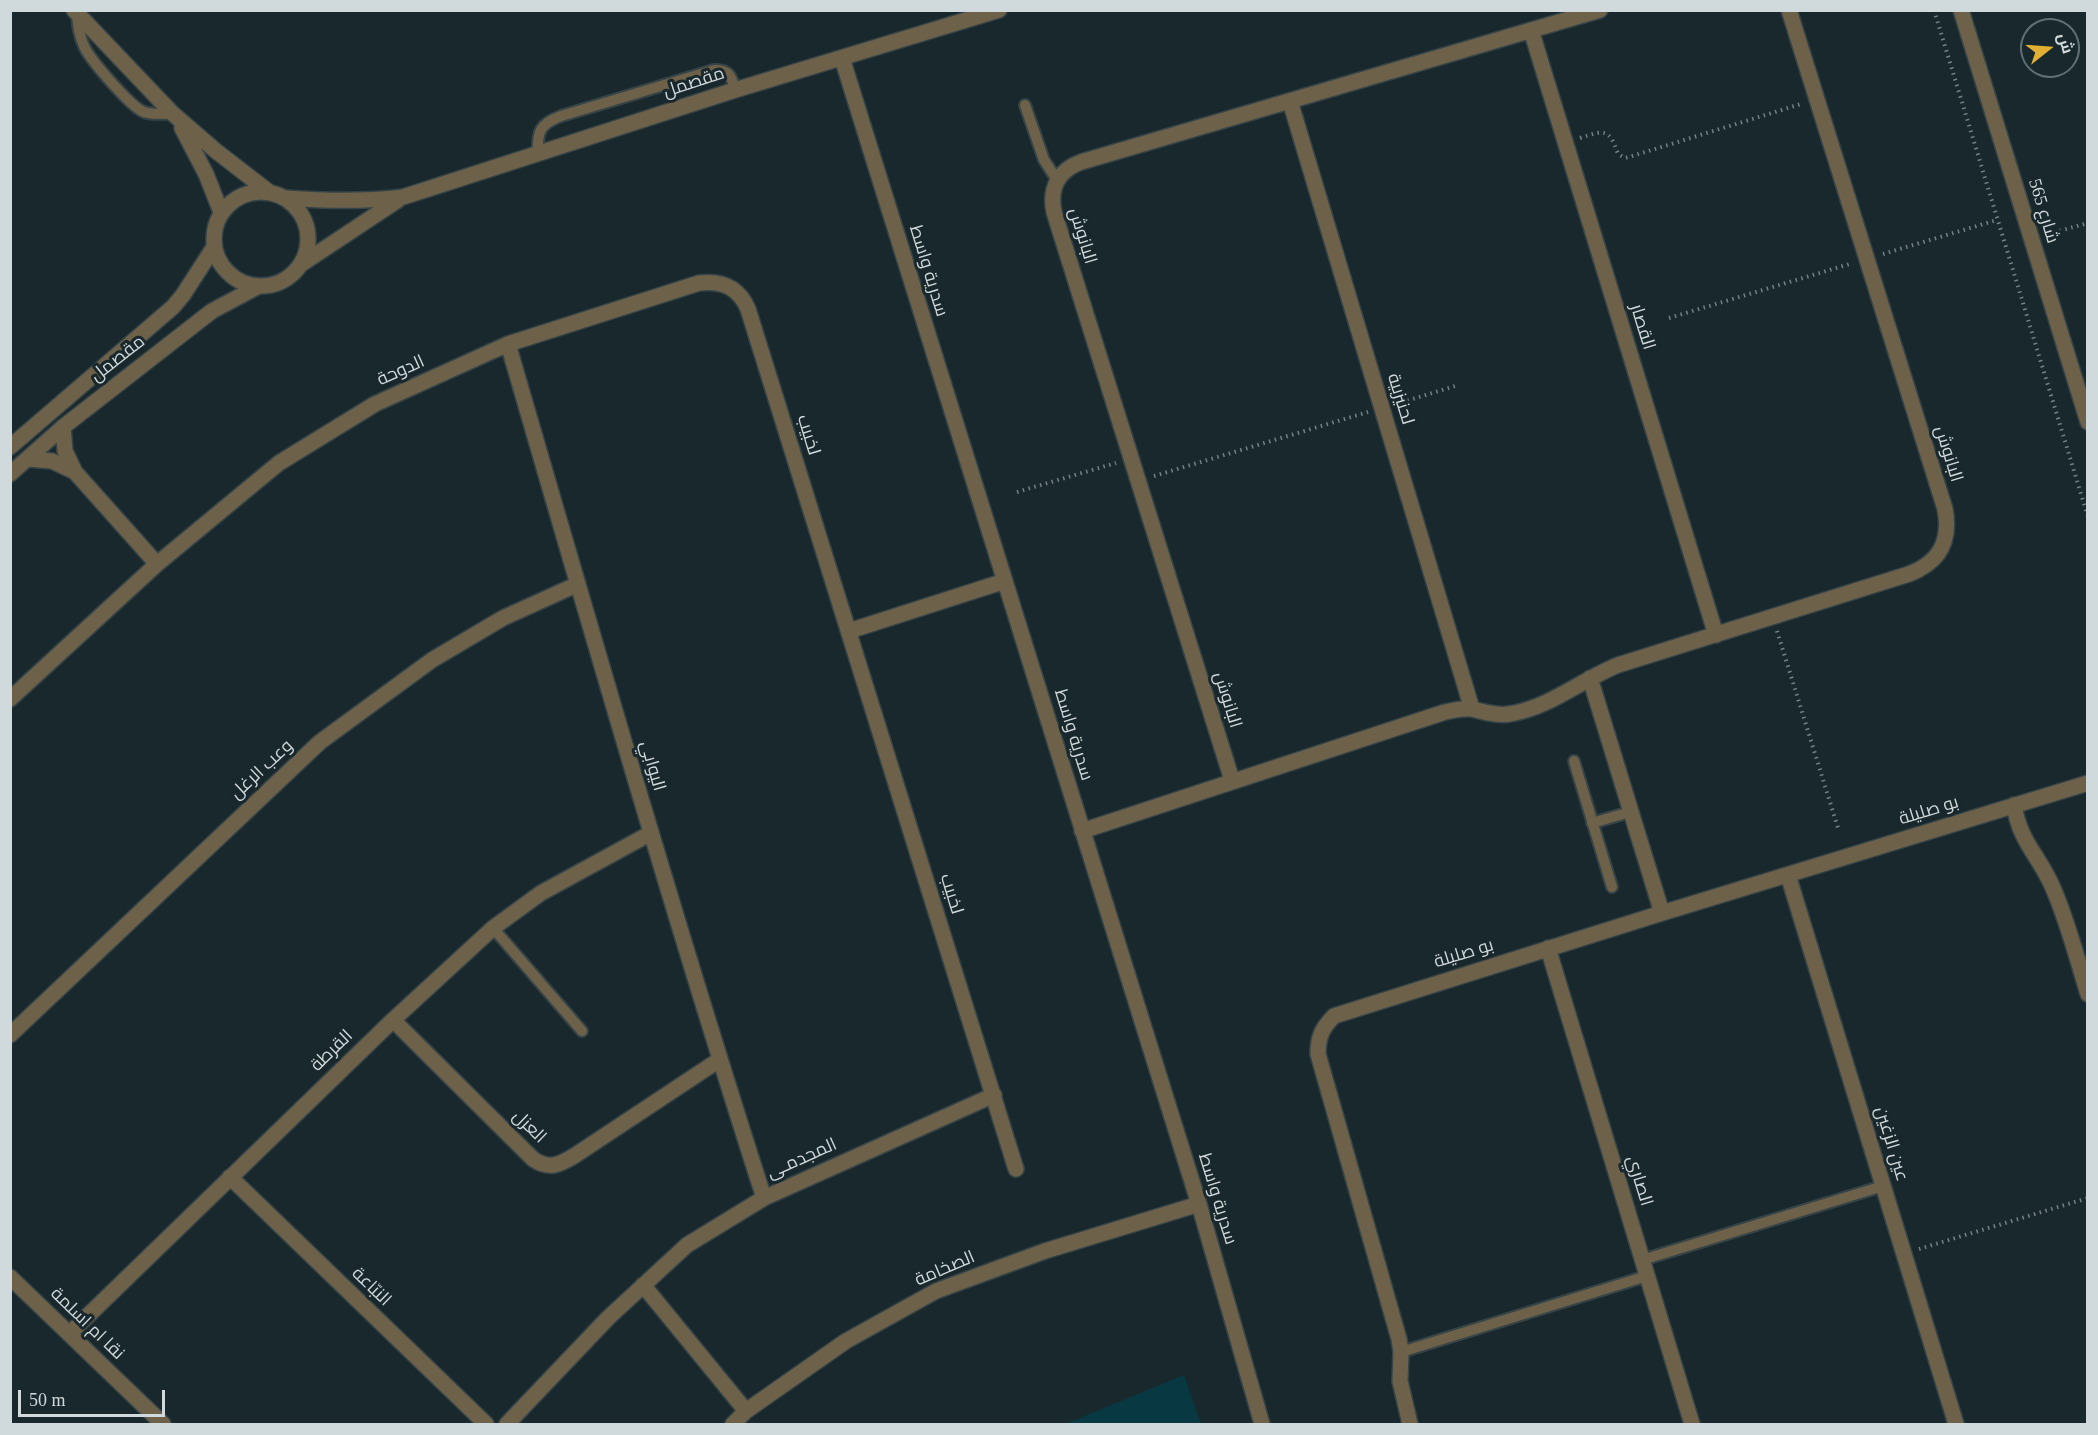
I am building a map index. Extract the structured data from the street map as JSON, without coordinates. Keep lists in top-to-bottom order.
{
  "streets": {
    "street": [
      "مقصمل",
      "شارع 565",
      "البانوش",
      "سدرية واسط",
      "القصار",
      "الدوحة",
      "لحنيزبية",
      "لخبيب",
      "اليوابي",
      "وعب الرغل",
      "بو صليلة",
      "القرطة",
      "العزل",
      "عين الزغين",
      "المجدمـى",
      "الصاري",
      "الصخامة",
      "النبّاعة",
      "نقا ام اسلمة"
    ]
  },
  "crossings": [
    ["مقصمل", "سدرية واسط"],
    ["البانوش", "سدرية واسط"],
    ["البانوش", "القصار"],
    ["البانوش", "لحنيزبية"],
    ["سدرية واسط", "الصخامة"],
    ["الدوحة", "لخبيب"],
    ["الدوحة", "اليوابي"],
    ["لخبيب", "المجدمـى"],
    ["اليوابي", "وعب الرغل"],
    ["اليوابي", "القرطة"],
    ["اليوابي", "العزل"],
    ["اليوابي", "المجدمـى"],
    ["بو صليلة", "عين الزغين"],
    ["بو صليلة", "الصاري"],
    ["القرطة", "العزل"],
    ["القرطة", "النبّاعة"],
    ["القرطة", "نقا ام اسلمة"]
  ],
  "scale_bar": "50 m",
  "north": "right"
}
